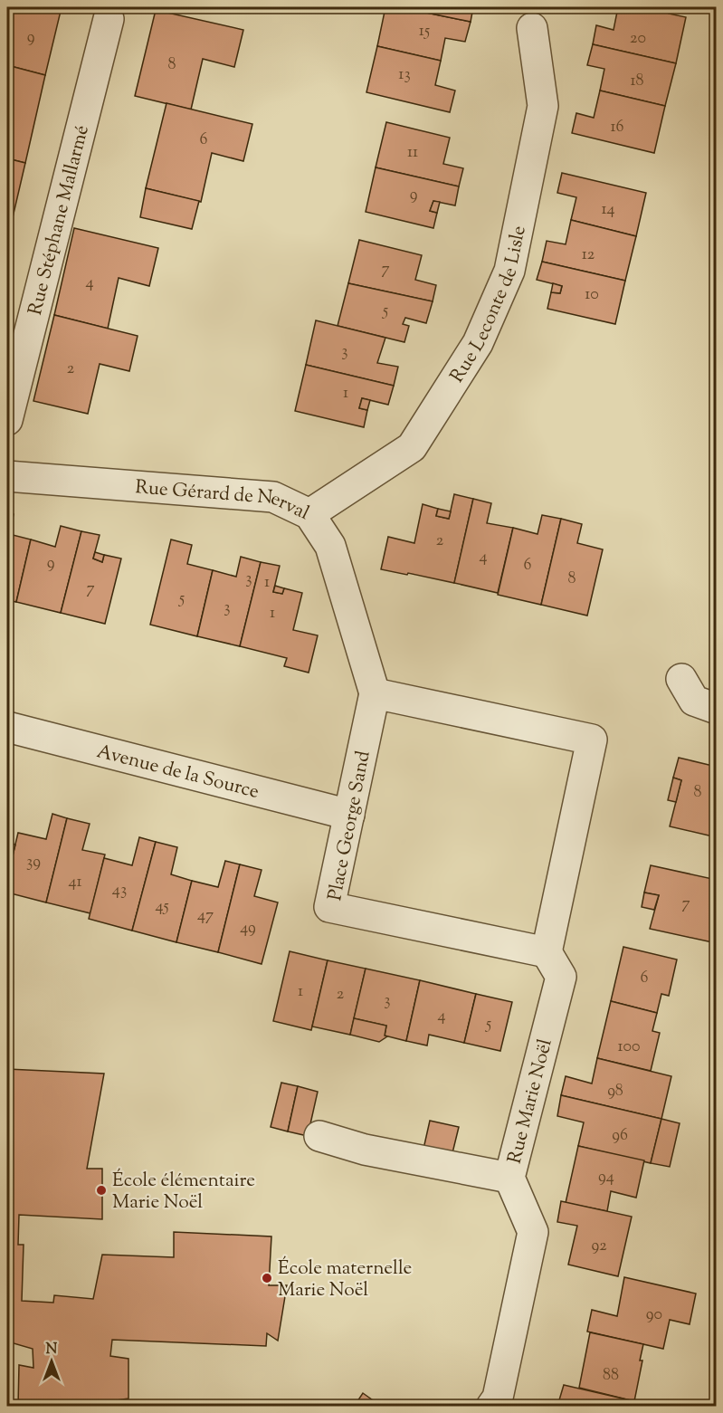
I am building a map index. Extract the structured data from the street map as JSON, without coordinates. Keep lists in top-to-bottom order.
{
  "streets": {
    "street": [
      "Rue Stéphane Mallarmé",
      "Rue Leconte de Lisle",
      "Rue Gérard de Nerval",
      "Avenue de la Source",
      "Place George Sand",
      "Rue Marie Noël"
    ]
  },
  "crossings": [
    ["Rue Leconte de Lisle", "Rue Gérard de Nerval"],
    ["Rue Gérard de Nerval", "Place George Sand"],
    ["Avenue de la Source", "Place George Sand"],
    ["Place George Sand", "Rue Marie Noël"]
  ],
  "places": ["École élémentaire Marie Noël", "École maternelle Marie Noël"],
  "house_numbers": [
    "15",
    "9",
    "20",
    "8",
    "13",
    "18",
    "16",
    "6",
    "11",
    "9",
    "14",
    "12",
    "7",
    "4",
    "10",
    "5",
    "3",
    "2",
    "1",
    "2",
    "4",
    "9",
    "6",
    "3",
    "8",
    "1",
    "7",
    "5",
    "3",
    "1",
    "8",
    "39",
    "41",
    "43",
    "7",
    "45",
    "47",
    "49",
    "6",
    "1",
    "2",
    "3",
    "4",
    "5",
    "100",
    "98",
    "96",
    "94",
    "92",
    "90",
    "88"
  ],
  "north": "top"
}
